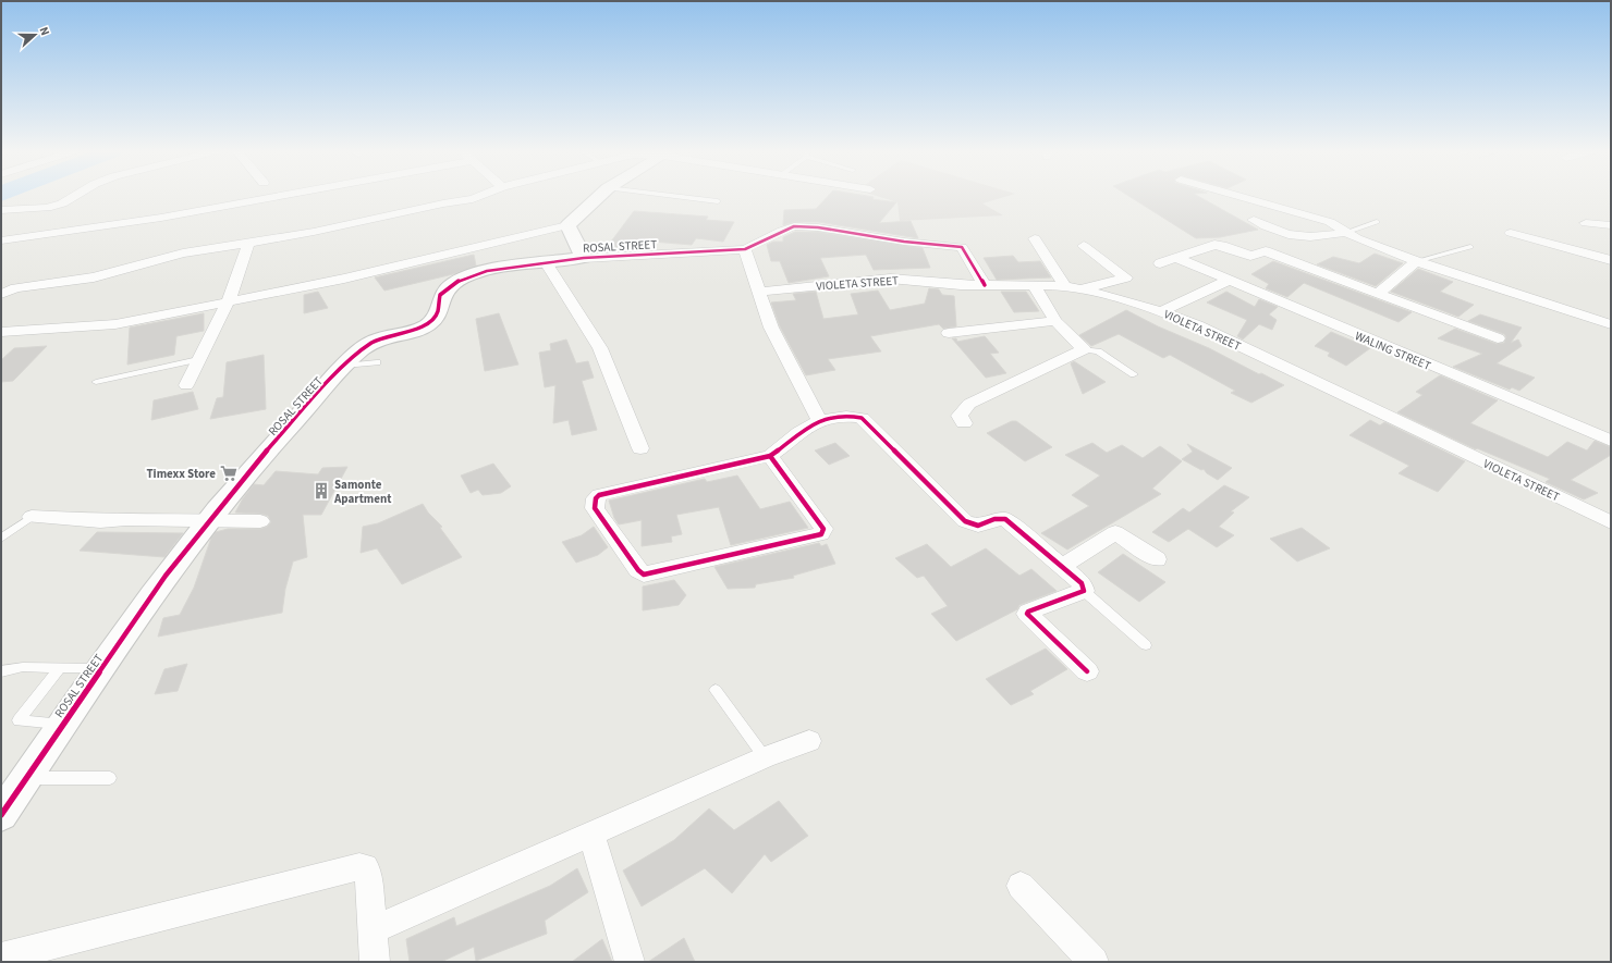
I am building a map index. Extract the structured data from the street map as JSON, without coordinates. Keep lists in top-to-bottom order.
{
  "streets": {
    "street": ["ROSAL STREET", "VIOLETA STREET", "WALING STREET"]
  },
  "places": {
    "supermarket": ["Timexx Store"],
    "building": ["Samonte Apartment"]
  },
  "north": "right"
}
